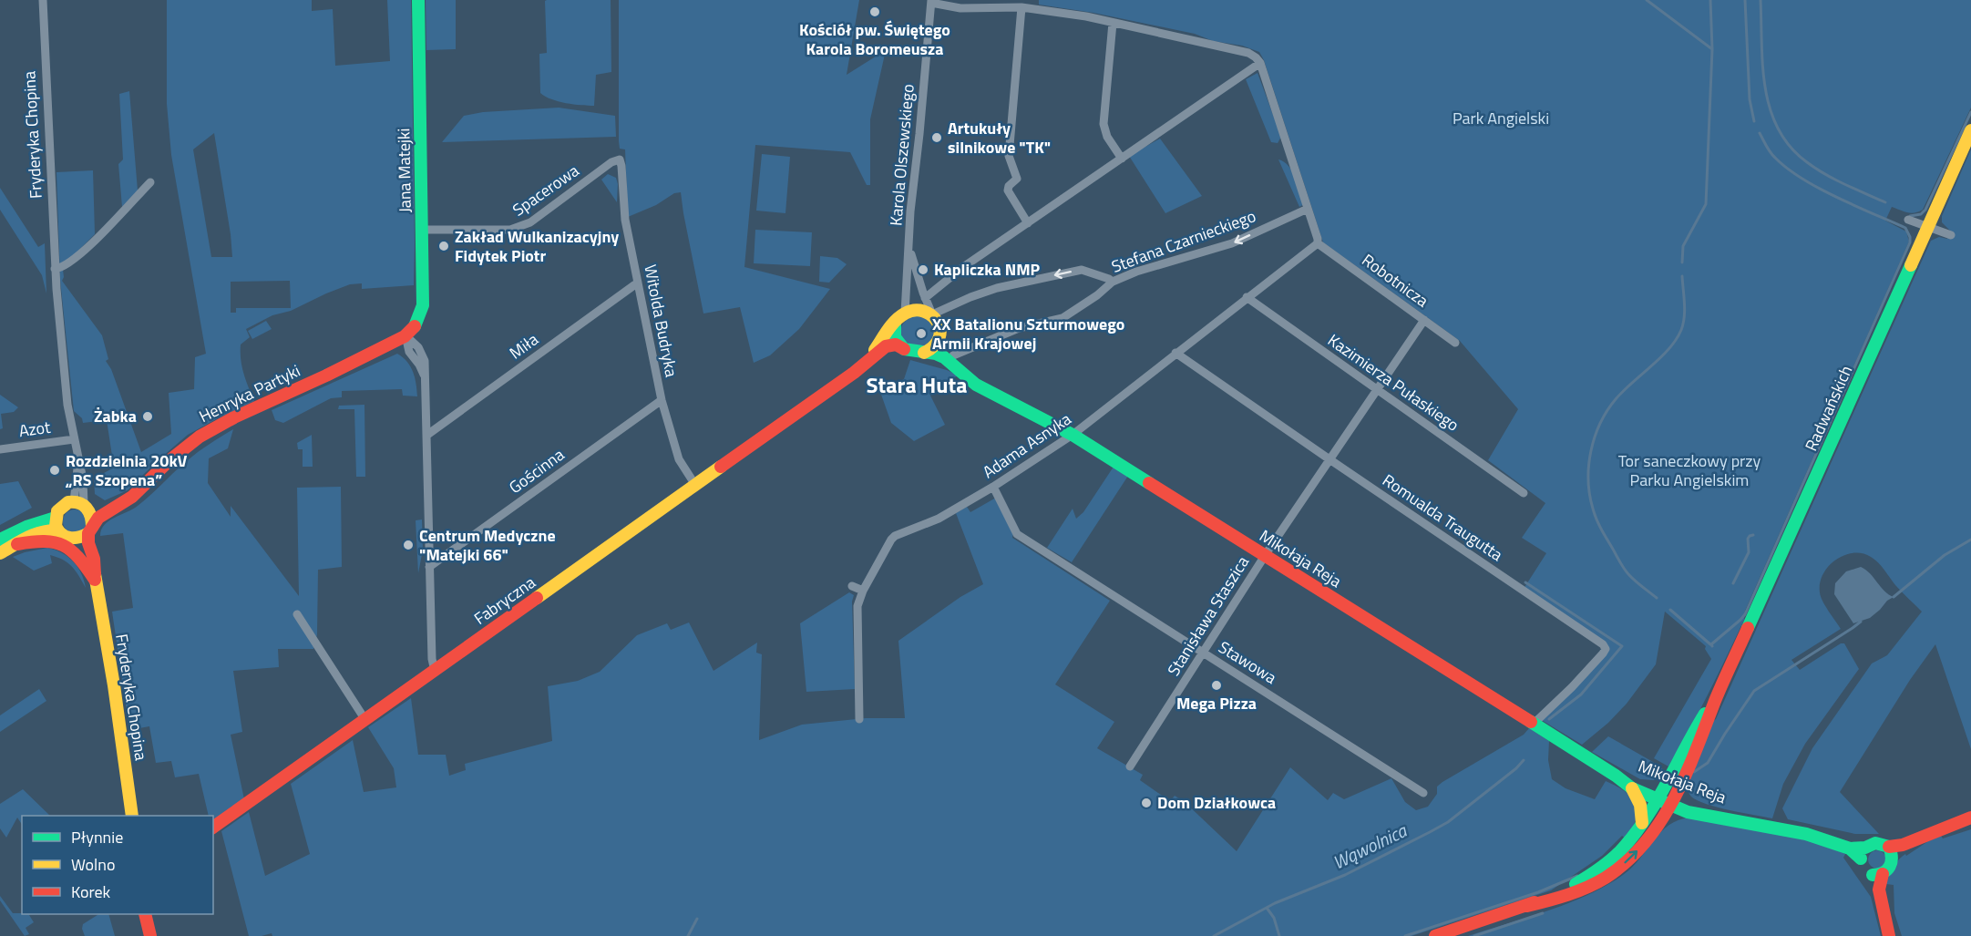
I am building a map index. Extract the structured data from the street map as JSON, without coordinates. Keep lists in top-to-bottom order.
{
  "streets": {
    "street": [
      "Fryderyka Chopina",
      "Karola Olszewskiego",
      "Jana Matejki",
      "Spacerowa",
      "Stefana Czarnieckiego",
      "Robotnicza",
      "Witolda Budryka",
      "Miła",
      "Kazimierza Pułaskiego",
      "Henryka Partyki",
      "Radwańskich",
      "Azot",
      "Adama Asnyka",
      "Gościnna",
      "Romualda Traugutta",
      "Mikołaja Reja",
      "Fabryczna",
      "Stanisława Staszica",
      "Stawowa"
    ]
  },
  "crossings": [
    ["Fryderyka Chopina", "Azot"],
    ["Karola Olszewskiego", "Fabryczna"],
    ["Jana Matejki", "Spacerowa"],
    ["Jana Matejki", "Henryka Partyki"],
    ["Spacerowa", "Witolda Budryka"],
    ["Stefana Czarnieckiego", "Mikołaja Reja"],
    ["Robotnicza", "Adama Asnyka"],
    ["Robotnicza", "Stanisława Staszica"],
    ["Witolda Budryka", "Miła"],
    ["Witolda Budryka", "Gościnna"],
    ["Witolda Budryka", "Fabryczna"],
    ["Kazimierza Pułaskiego", "Adama Asnyka"],
    ["Kazimierza Pułaskiego", "Stanisława Staszica"],
    ["Radwańskich", "Mikołaja Reja"],
    ["Adama Asnyka", "Romualda Traugutta"],
    ["Adama Asnyka", "Mikołaja Reja"],
    ["Adama Asnyka", "Stawowa"],
    ["Romualda Traugutta", "Mikołaja Reja"],
    ["Romualda Traugutta", "Stanisława Staszica"],
    ["Mikołaja Reja", "Stanisława Staszica"],
    ["Stanisława Staszica", "Stawowa"]
  ],
  "one_way": ["Stefana Czarnieckiego"],
  "districts": ["Stara Huta"],
  "water": ["Wąwolnica"],
  "parks": ["Park Angielski", "Tor saneczkowy przy Parku Angielskim"],
  "places": [
    "Kościół pw. Świętego Karola Boromeusza",
    "Artukuły silnikowe \"TK\"",
    "Zakład Wulkanizacyjny Fidytek Piotr",
    "Kapliczka NMP",
    "XX Batalionu Szturmowego Armii Krajowej",
    "Żabka",
    "Rozdzielnia 20kV „RS Szopena”",
    "Centrum Medyczne \"Matejki 66\"",
    "Mega Pizza",
    "Dom Działkowca"
  ],
  "legend": ["Płynnie", "Wolno", "Korek"]
}
